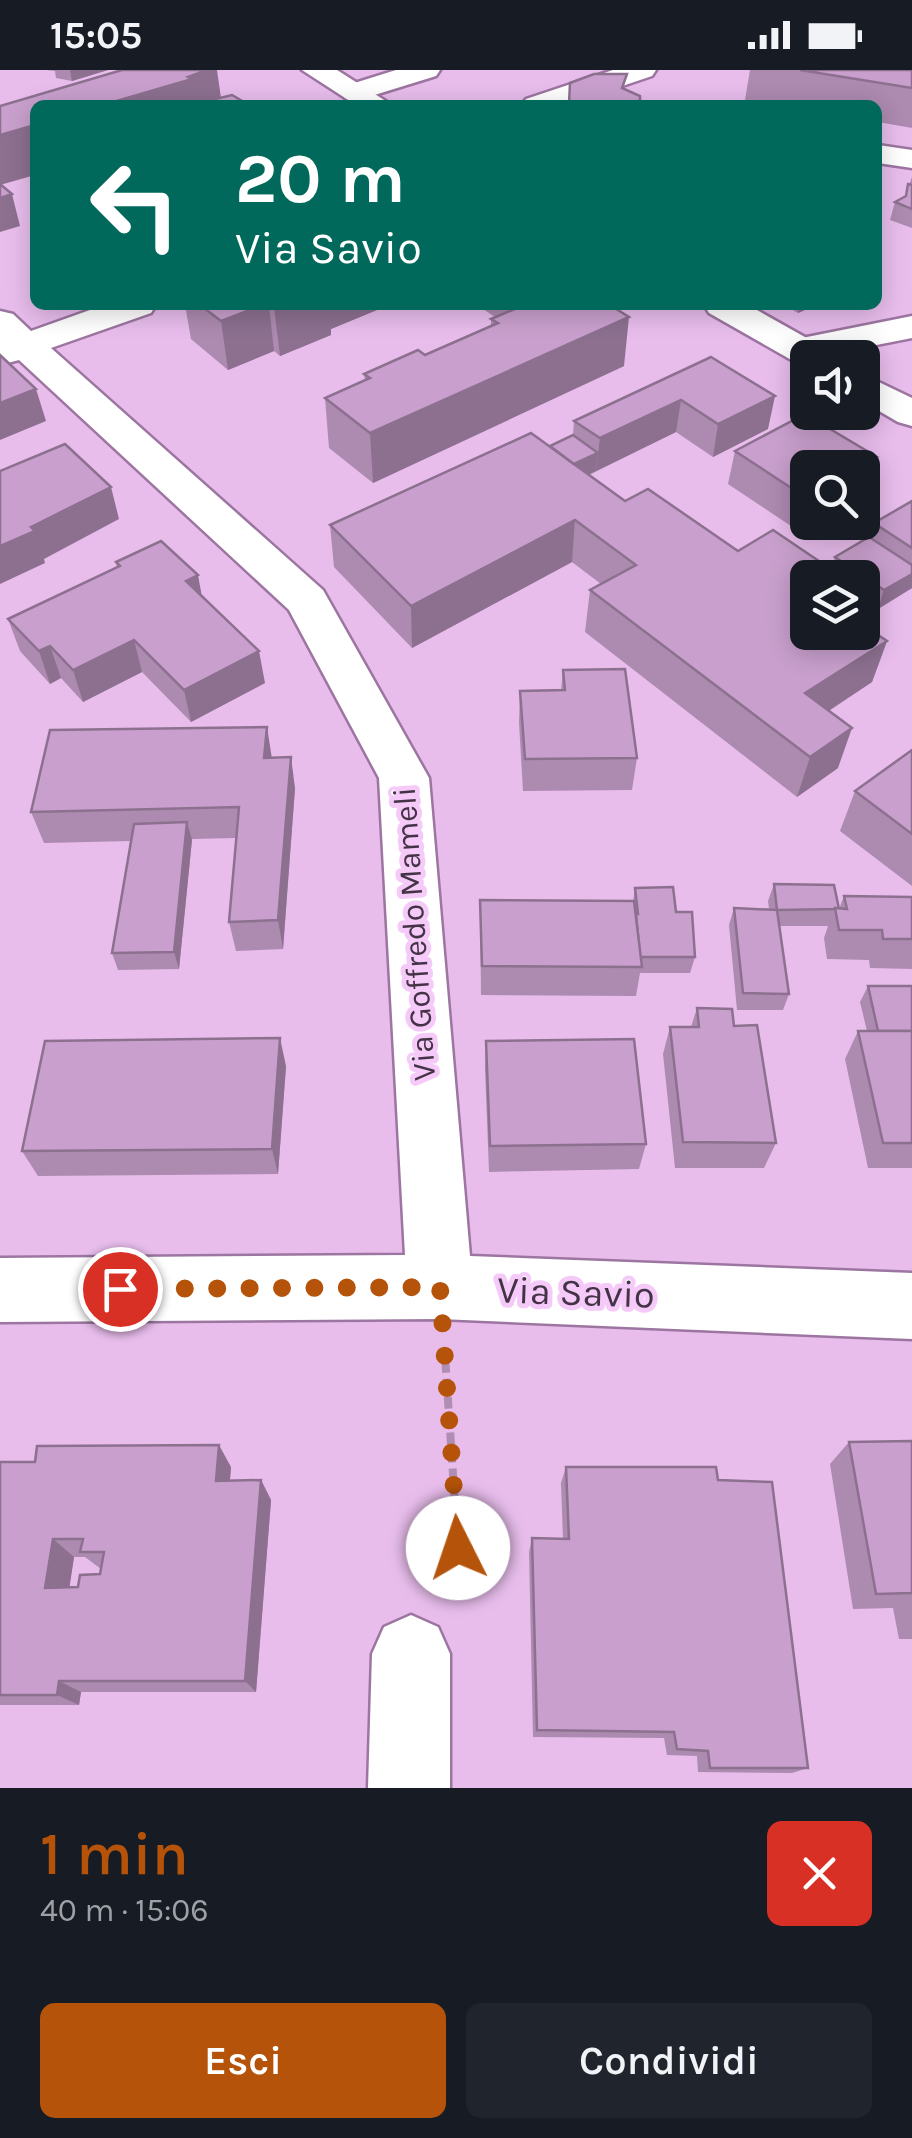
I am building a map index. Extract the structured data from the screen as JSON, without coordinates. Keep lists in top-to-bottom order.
{
  "streets": {
    "street": ["Via Goffredo Mameli", "Via Savio"]
  },
  "crossings": [
    ["Via Goffredo Mameli", "Via Savio"]
  ],
  "page": {
    "status": "15:05",
    "turn": ["20 m", "Via Savio"],
    "heading": ["1 min", "40 m · 15:06"],
    "buttons": ["Esci", "Condividi"]
  }
}
